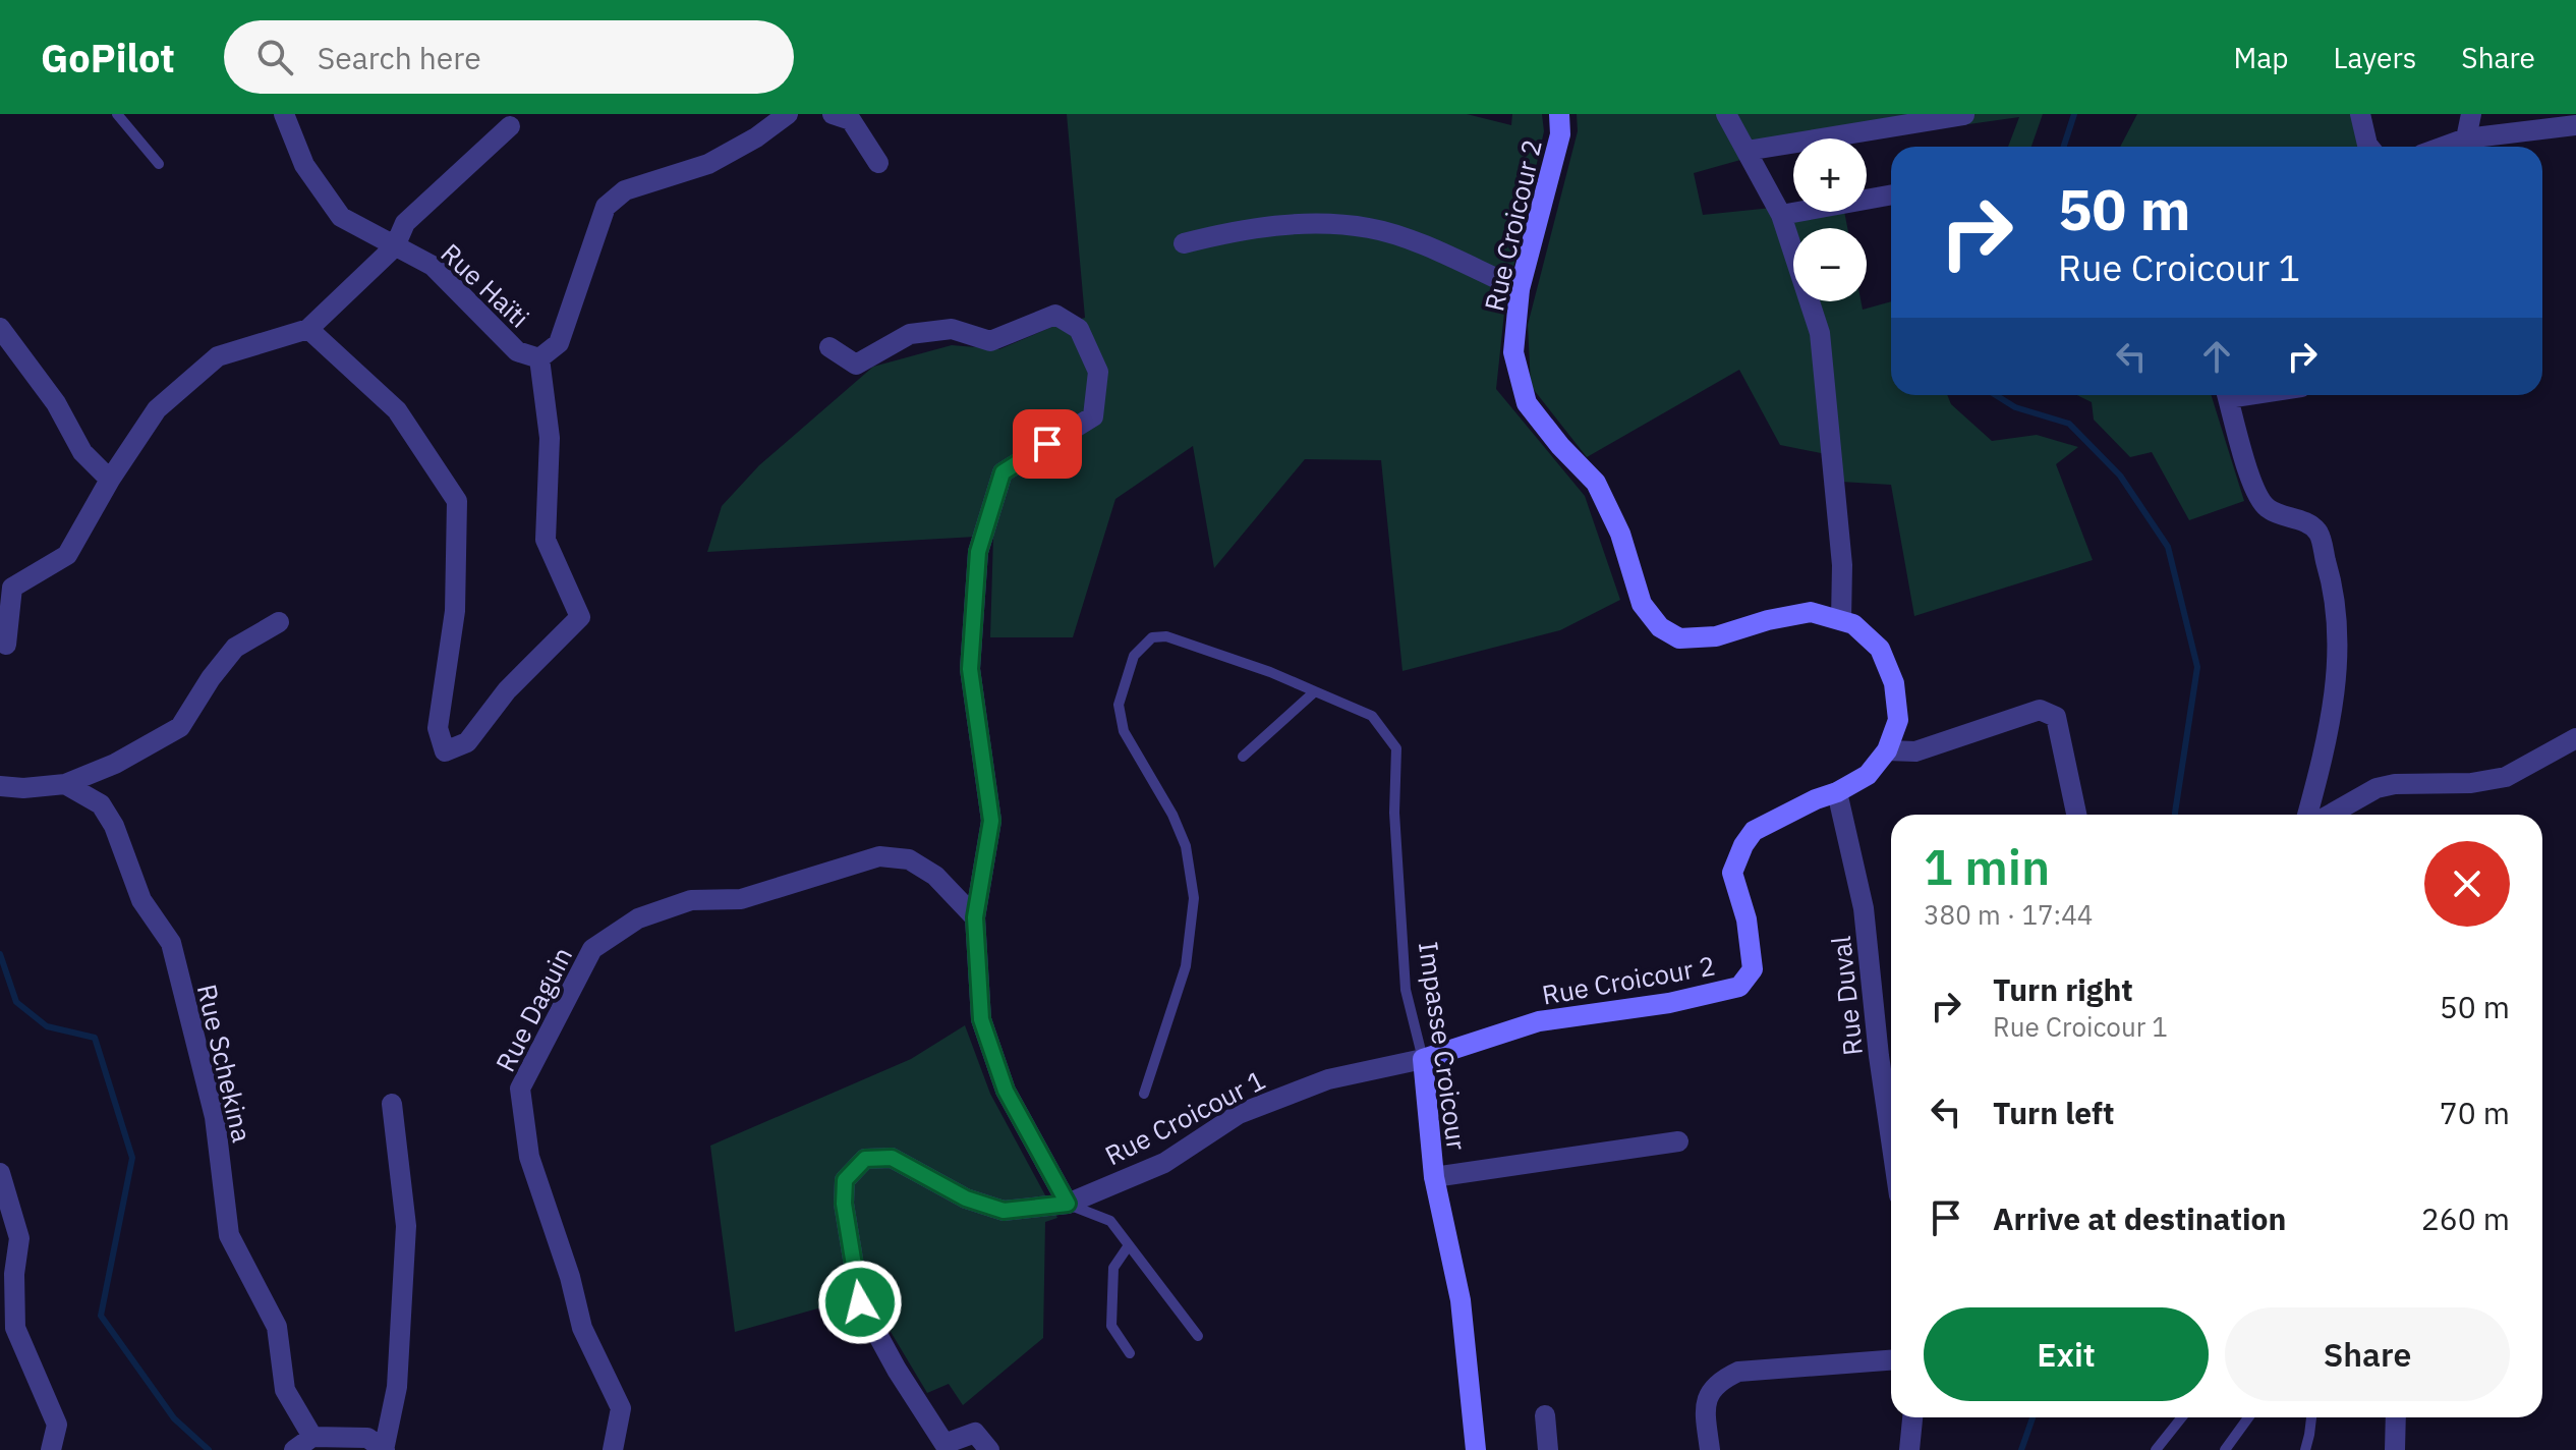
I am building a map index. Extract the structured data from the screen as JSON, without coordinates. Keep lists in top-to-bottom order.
{
  "streets": {
    "street": [
      "Rue Croicour 2",
      "Rue Haïti",
      "Rue Duval",
      "Rue Daguin",
      "Impasse Croicour",
      "Rue Schekina",
      "Rue Croicour 1"
    ]
  },
  "crossings": [
    ["Rue Croicour 2", "Rue Duval"],
    ["Rue Croicour 2", "Impasse Croicour"],
    ["Rue Croicour 2", "Rue Croicour 1"],
    ["Impasse Croicour", "Rue Croicour 1"]
  ],
  "page": {
    "header": "GoPilot",
    "search": "Search here",
    "nav": ["Map", "Layers", "Share"],
    "map_buttons": ["+", "−"],
    "turn": ["50 m", "Rue Croicour 1"],
    "heading": ["1 min", "380 m · 17:44"],
    "list": [
      {
        "name": "Turn right",
        "note": "Rue Croicour 1",
        "value": "50 m"
      },
      {
        "name": "Turn left",
        "value": "70 m"
      },
      {
        "name": "Arrive at destination",
        "value": "260 m"
      }
    ],
    "buttons": ["Exit", "Share"]
  }
}
